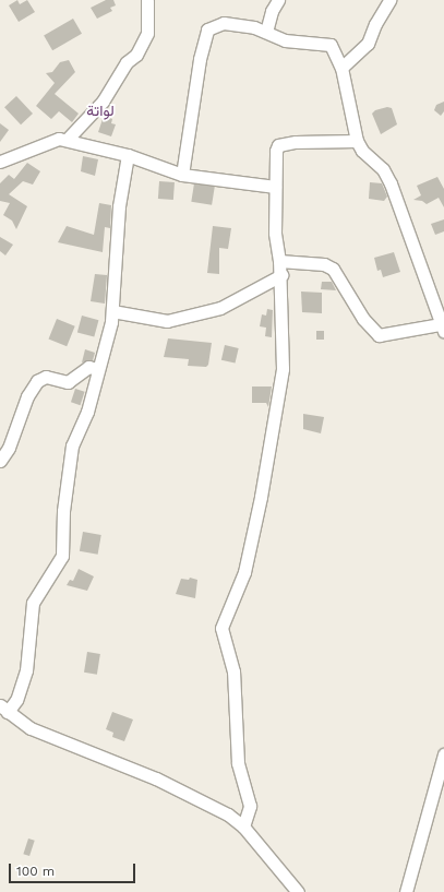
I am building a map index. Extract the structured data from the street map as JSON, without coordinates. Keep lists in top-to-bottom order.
{
  "districts": ["لواتة"],
  "scale_bar": "100 m"
}
